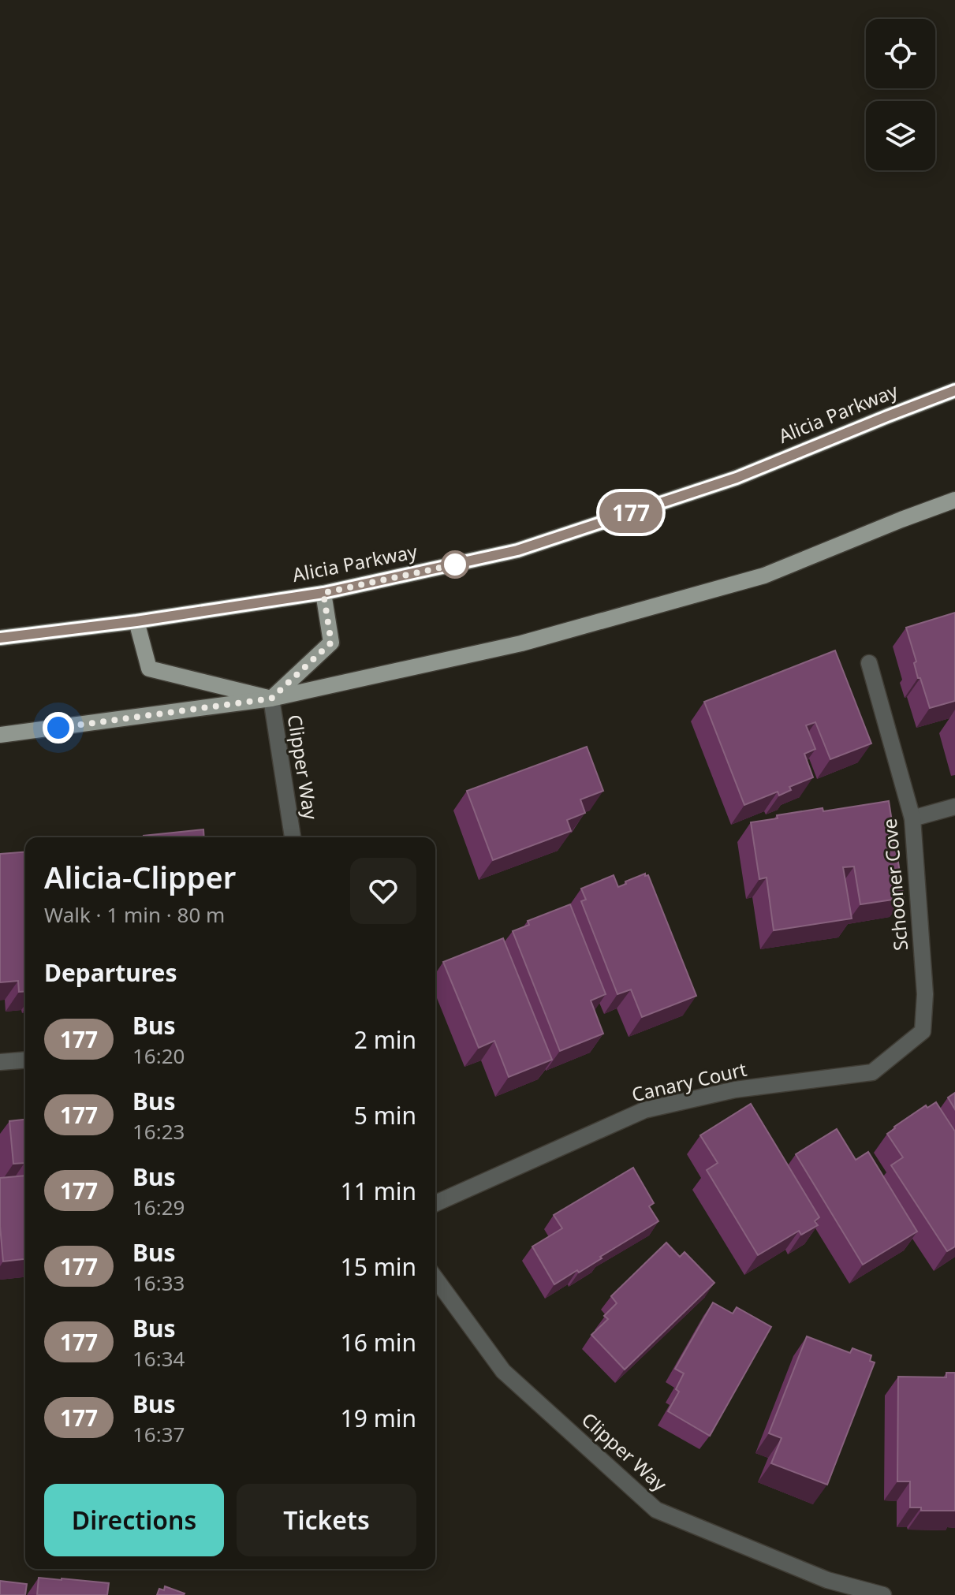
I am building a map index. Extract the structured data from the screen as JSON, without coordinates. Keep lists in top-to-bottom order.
{
  "streets": {
    "main road": ["Alicia Parkway"],
    "street": ["Clipper Way", "Schooner Cove", "Canary Court"]
  },
  "crossings": [
    ["Schooner Cove", "Canary Court"]
  ],
  "lines": ["bus line 177"],
  "page": {
    "on_map": "177",
    "heading": [
      ["Alicia-Clipper", "Walk · 1 min · 80 m"],
      "Departures"
    ],
    "list": [
      {
        "mark": "177",
        "name": "Bus",
        "note": "16:20",
        "value": "2 min"
      },
      {
        "mark": "177",
        "name": "Bus",
        "note": "16:23",
        "value": "5 min"
      },
      {
        "mark": "177",
        "name": "Bus",
        "note": "16:29",
        "value": "11 min"
      },
      {
        "mark": "177",
        "name": "Bus",
        "note": "16:33",
        "value": "15 min"
      },
      {
        "mark": "177",
        "name": "Bus",
        "note": "16:34",
        "value": "16 min"
      },
      {
        "mark": "177",
        "name": "Bus",
        "note": "16:37",
        "value": "19 min"
      }
    ],
    "buttons": ["Directions", "Tickets"]
  }
}
